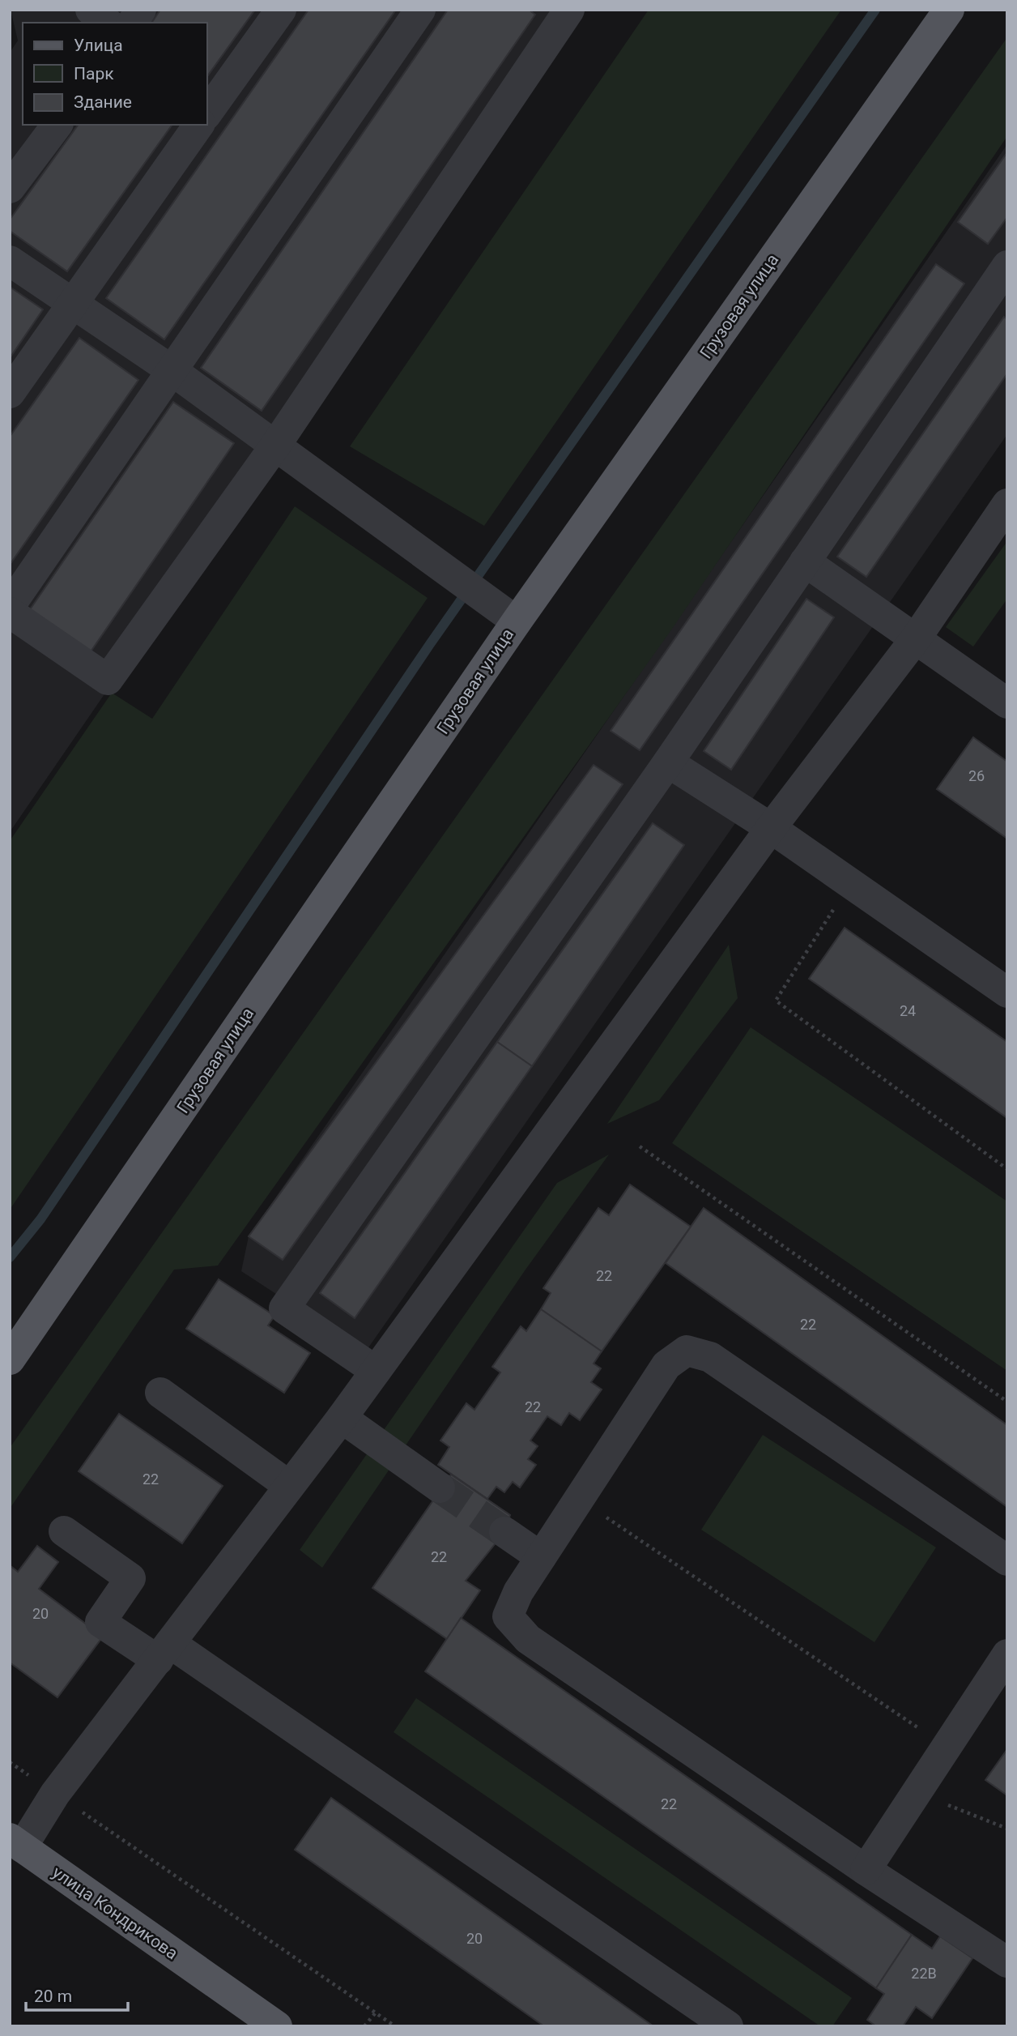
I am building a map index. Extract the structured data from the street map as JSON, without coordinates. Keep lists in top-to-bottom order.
{
  "streets": {
    "main road": ["Грузовая улица", "улица Кондрикова"]
  },
  "house_numbers": [
    "26",
    "24",
    "22",
    "22",
    "22",
    "22",
    "22",
    "20",
    "22",
    "20",
    "22В"
  ],
  "legend": ["Улица", "Парк", "Здание"],
  "scale_bar": "20 m"
}
